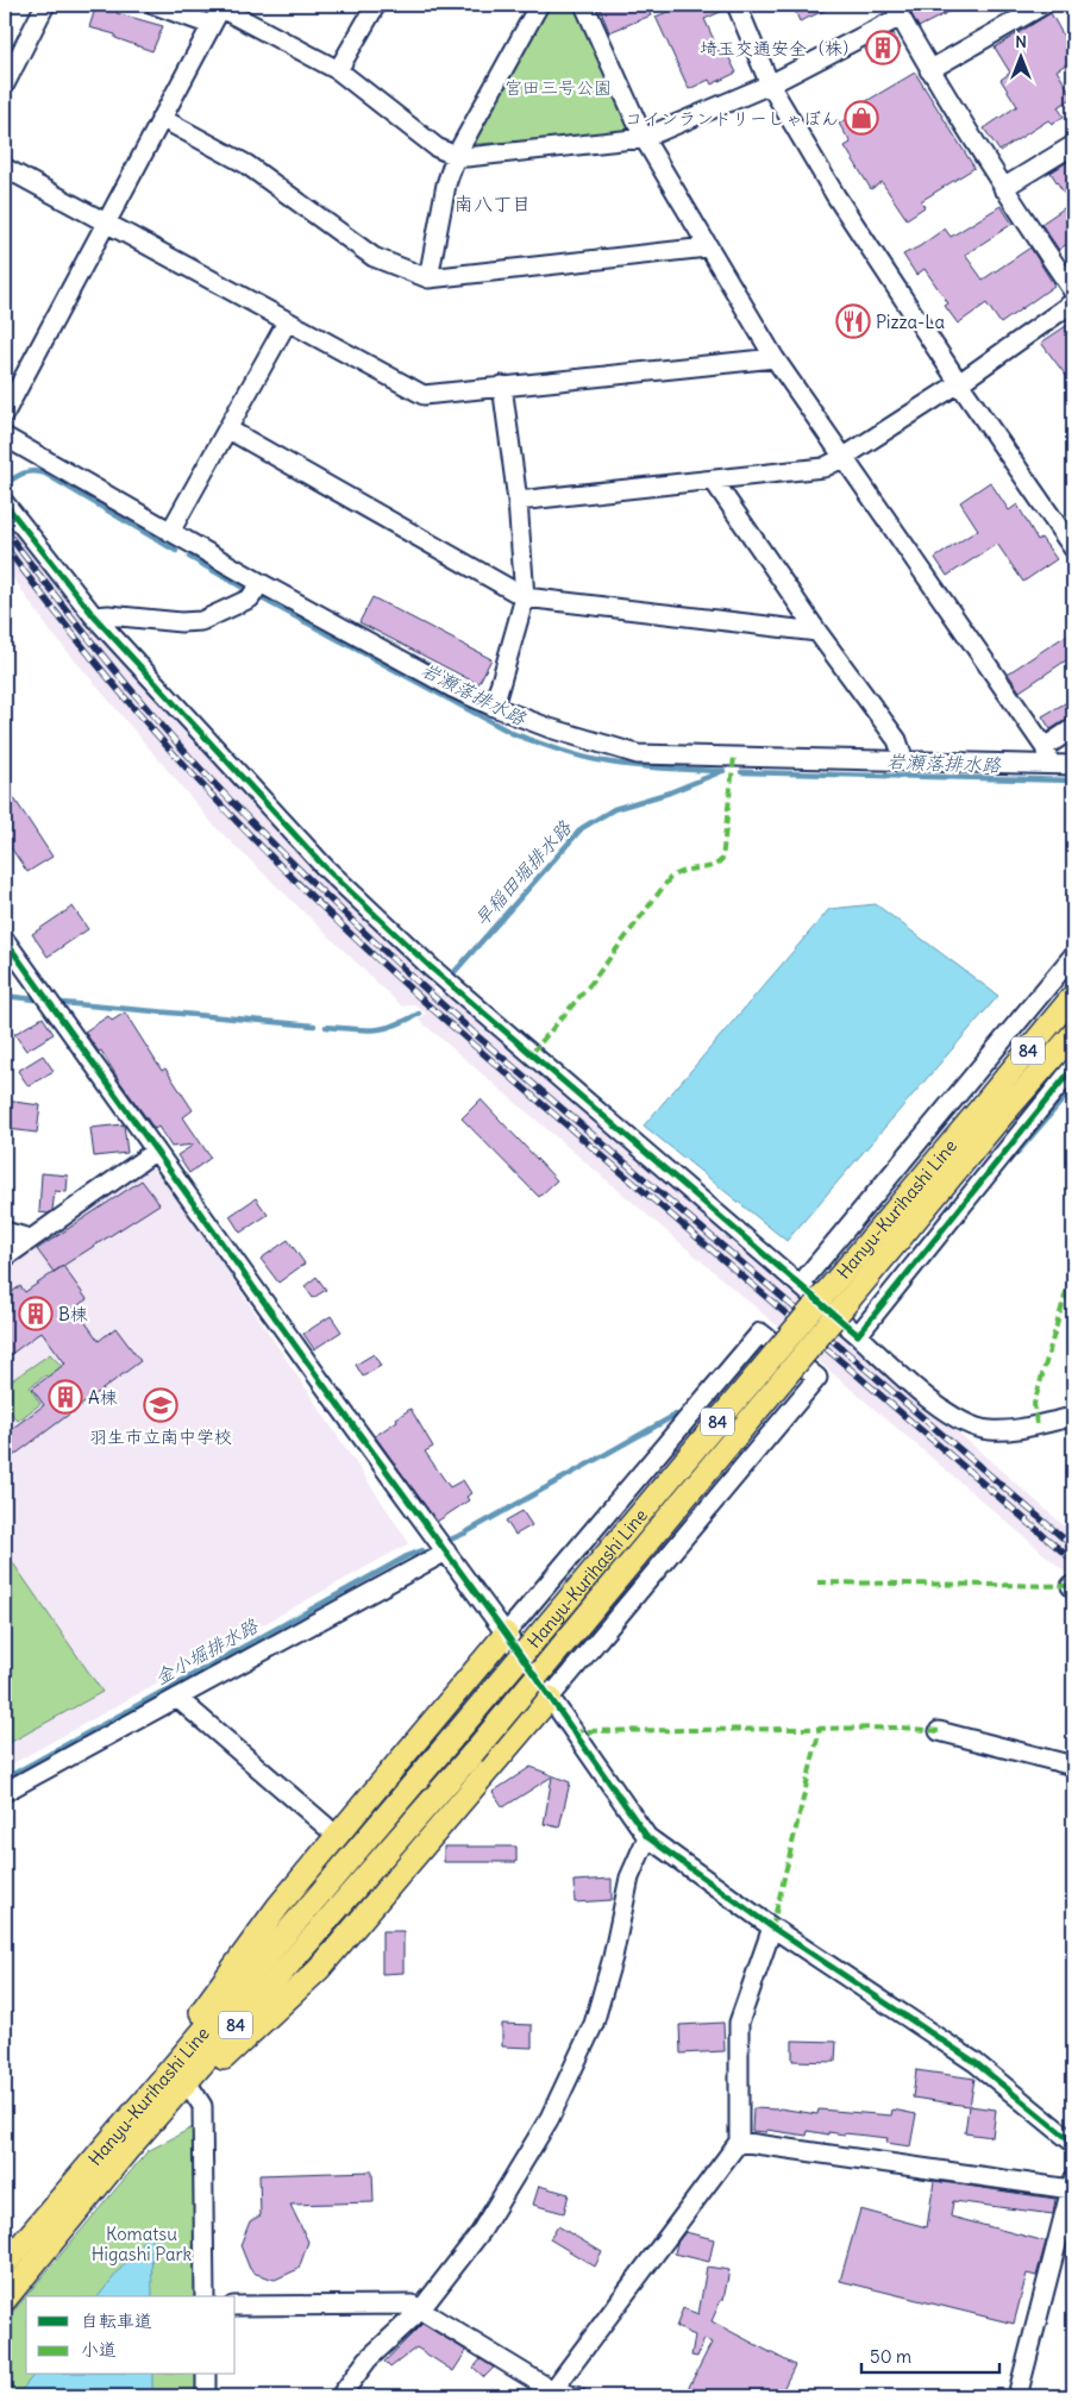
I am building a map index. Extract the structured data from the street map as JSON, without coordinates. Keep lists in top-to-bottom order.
{
  "streets": {
    "main road": ["84", "Hanyu-Kurihashi Line"]
  },
  "districts": ["南八丁目"],
  "water": ["岩瀬落排水路", "早稲田堀排水路", "金小堀排水路"],
  "parks": ["宮田三号公園", "Komatsu Higashi Park"],
  "places": {
    "building": ["埼玉交通安全（株）", "B棟", "A棟"],
    "shop": ["コインランドリーしゃぼん"],
    "restaurant": ["Pizza-La"],
    "school or university": ["羽生市立南中学校"]
  },
  "legend": ["自転車道", "小道"],
  "scale_bar": "50 m",
  "north": "top"
}
